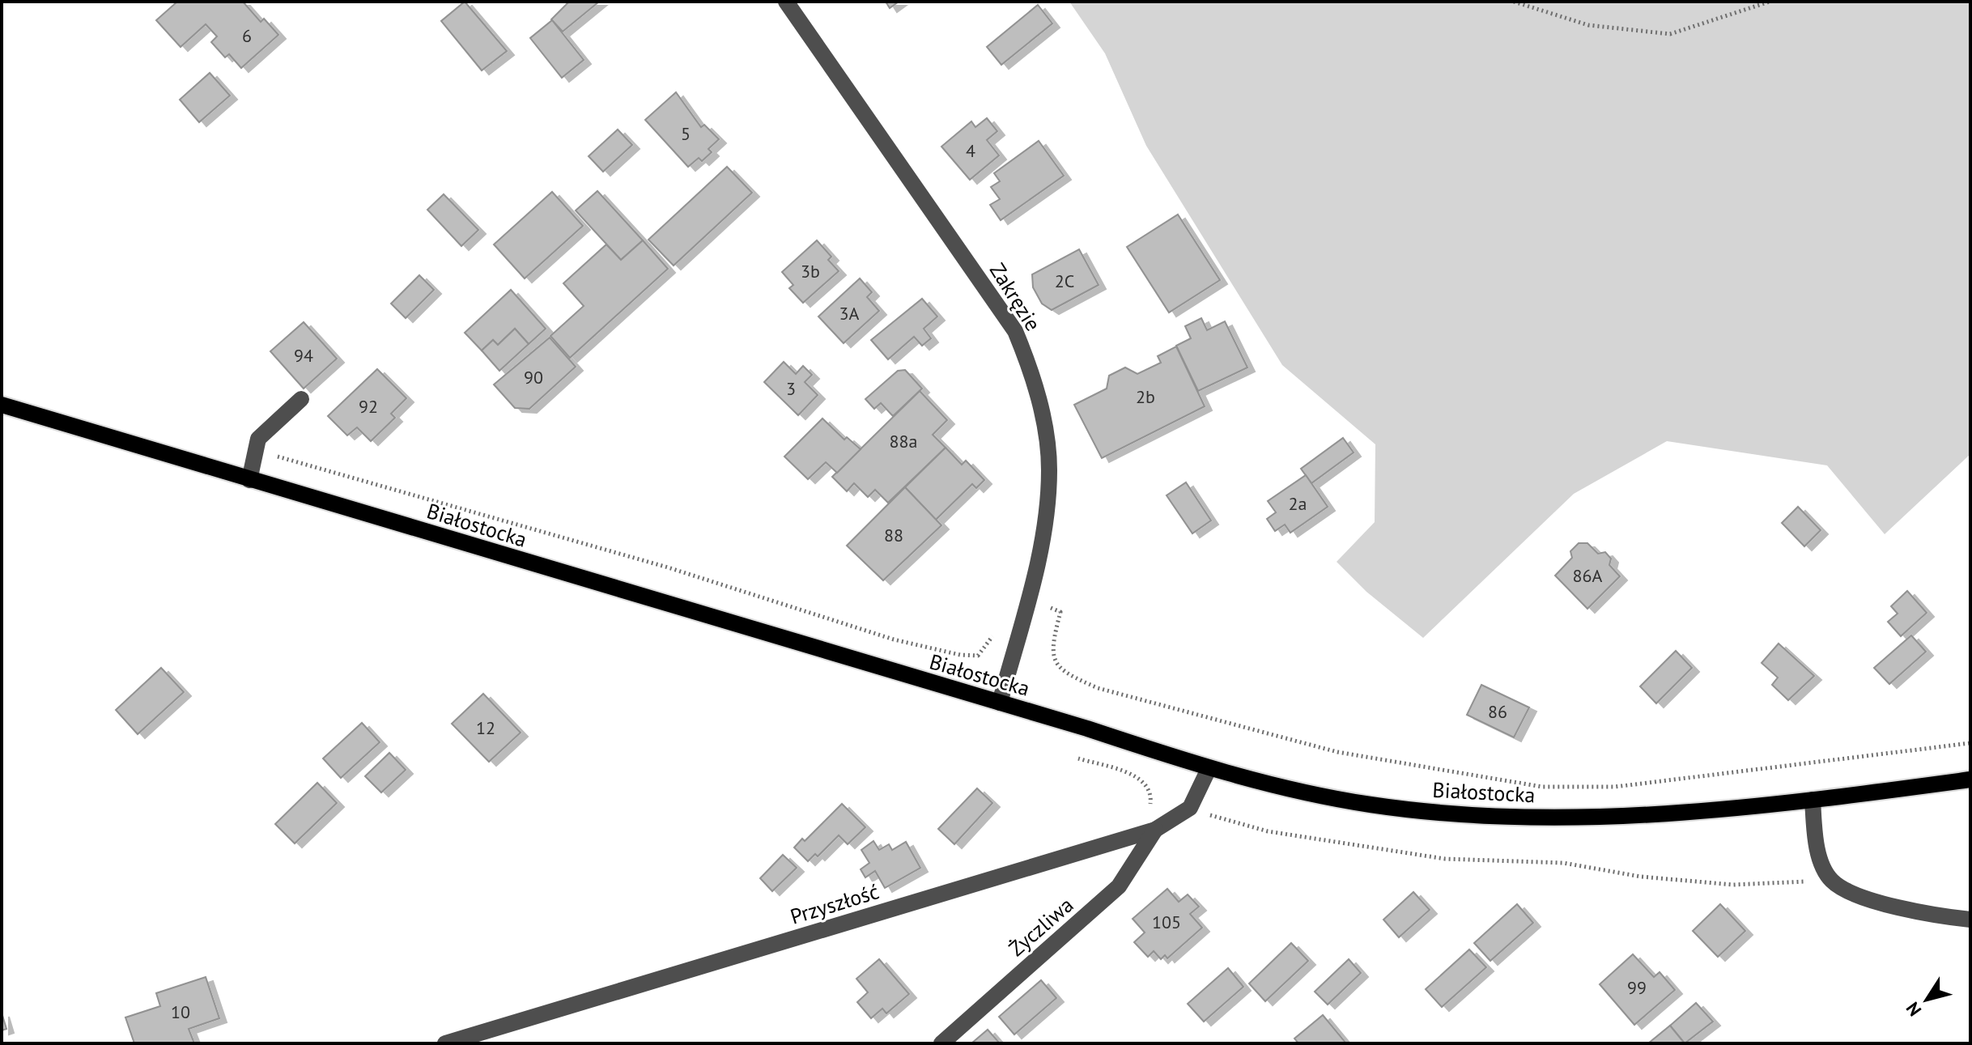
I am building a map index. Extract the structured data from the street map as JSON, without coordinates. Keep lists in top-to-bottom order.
{
  "streets": {
    "main road": ["Białostocka"],
    "street": ["Zakręzie", "Przyszłość", "Życzliwa"]
  },
  "crossings": [
    ["Zakręzie", "Białostocka"],
    ["Przyszłość", "Życzliwa"]
  ],
  "house_numbers": [
    "6",
    "5",
    "4",
    "3b",
    "2C",
    "3A",
    "94",
    "90",
    "3",
    "2b",
    "92",
    "88a",
    "2a",
    "88",
    "86A",
    "86",
    "12",
    "105",
    "99",
    "10"
  ],
  "north": "bottom left"
}
